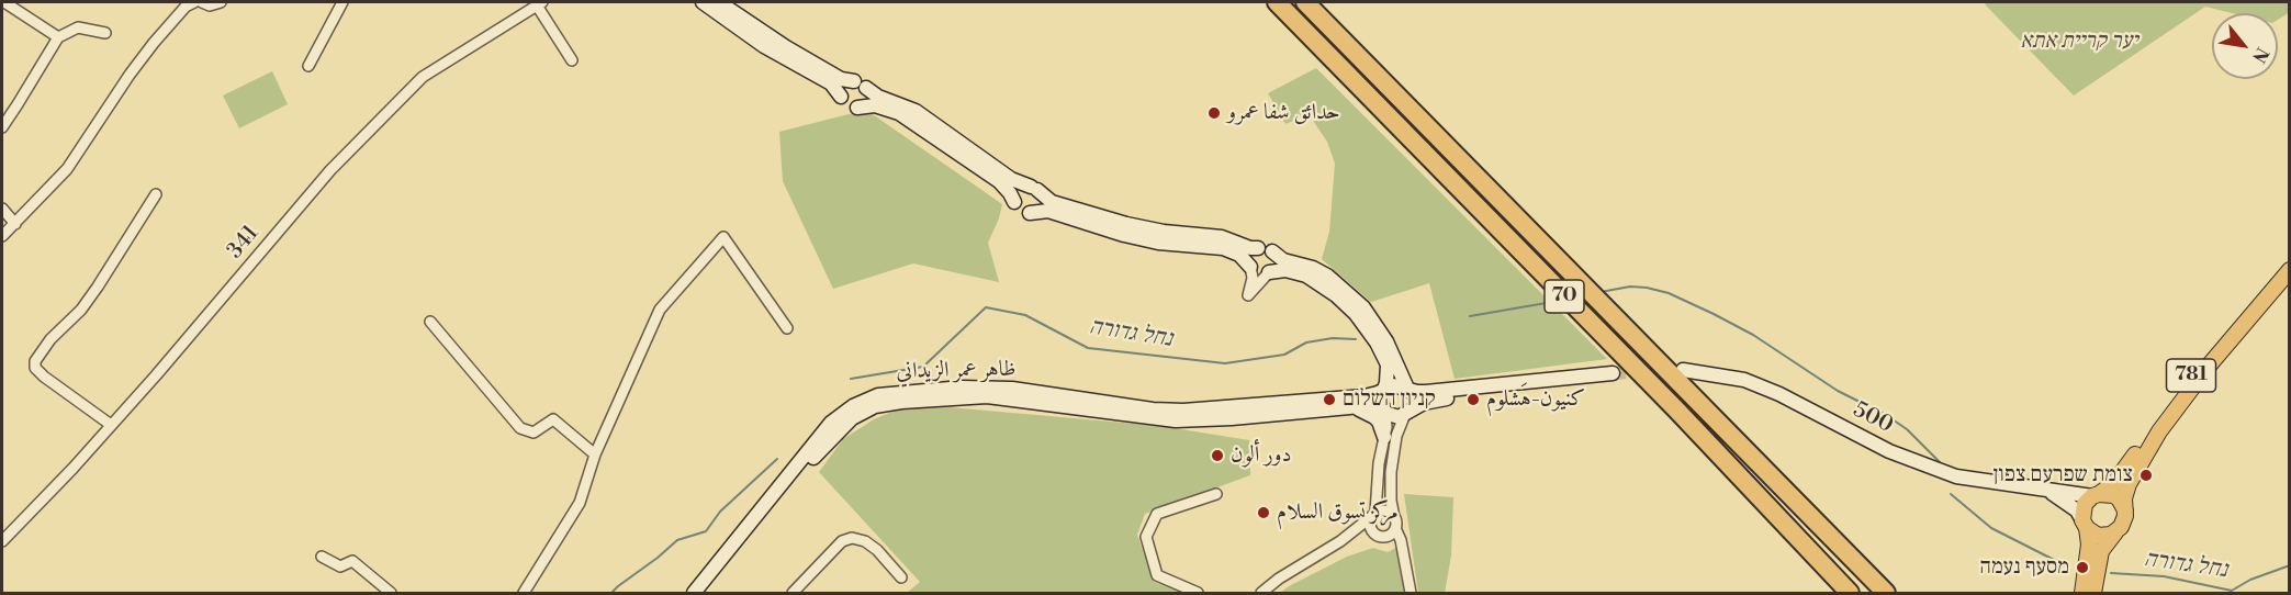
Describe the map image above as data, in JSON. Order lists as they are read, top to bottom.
{
  "streets": {
    "highway": ["70"],
    "main road": ["ظاهر عمر الزيداني", "781", "500"],
    "street": ["341"]
  },
  "crossings": [
    ["781", "500"]
  ],
  "water": ["נחל גדורה"],
  "parks": ["יער קריית אתא"],
  "places": [
    "حدائق شفا عمرو",
    "קניון השלום",
    "كنيون-هَشلوم",
    "دور ألون",
    "צומת שפרעם צפון",
    "مركز تسوق السلام",
    "מסעף נעמה"
  ],
  "north": "bottom right"
}
